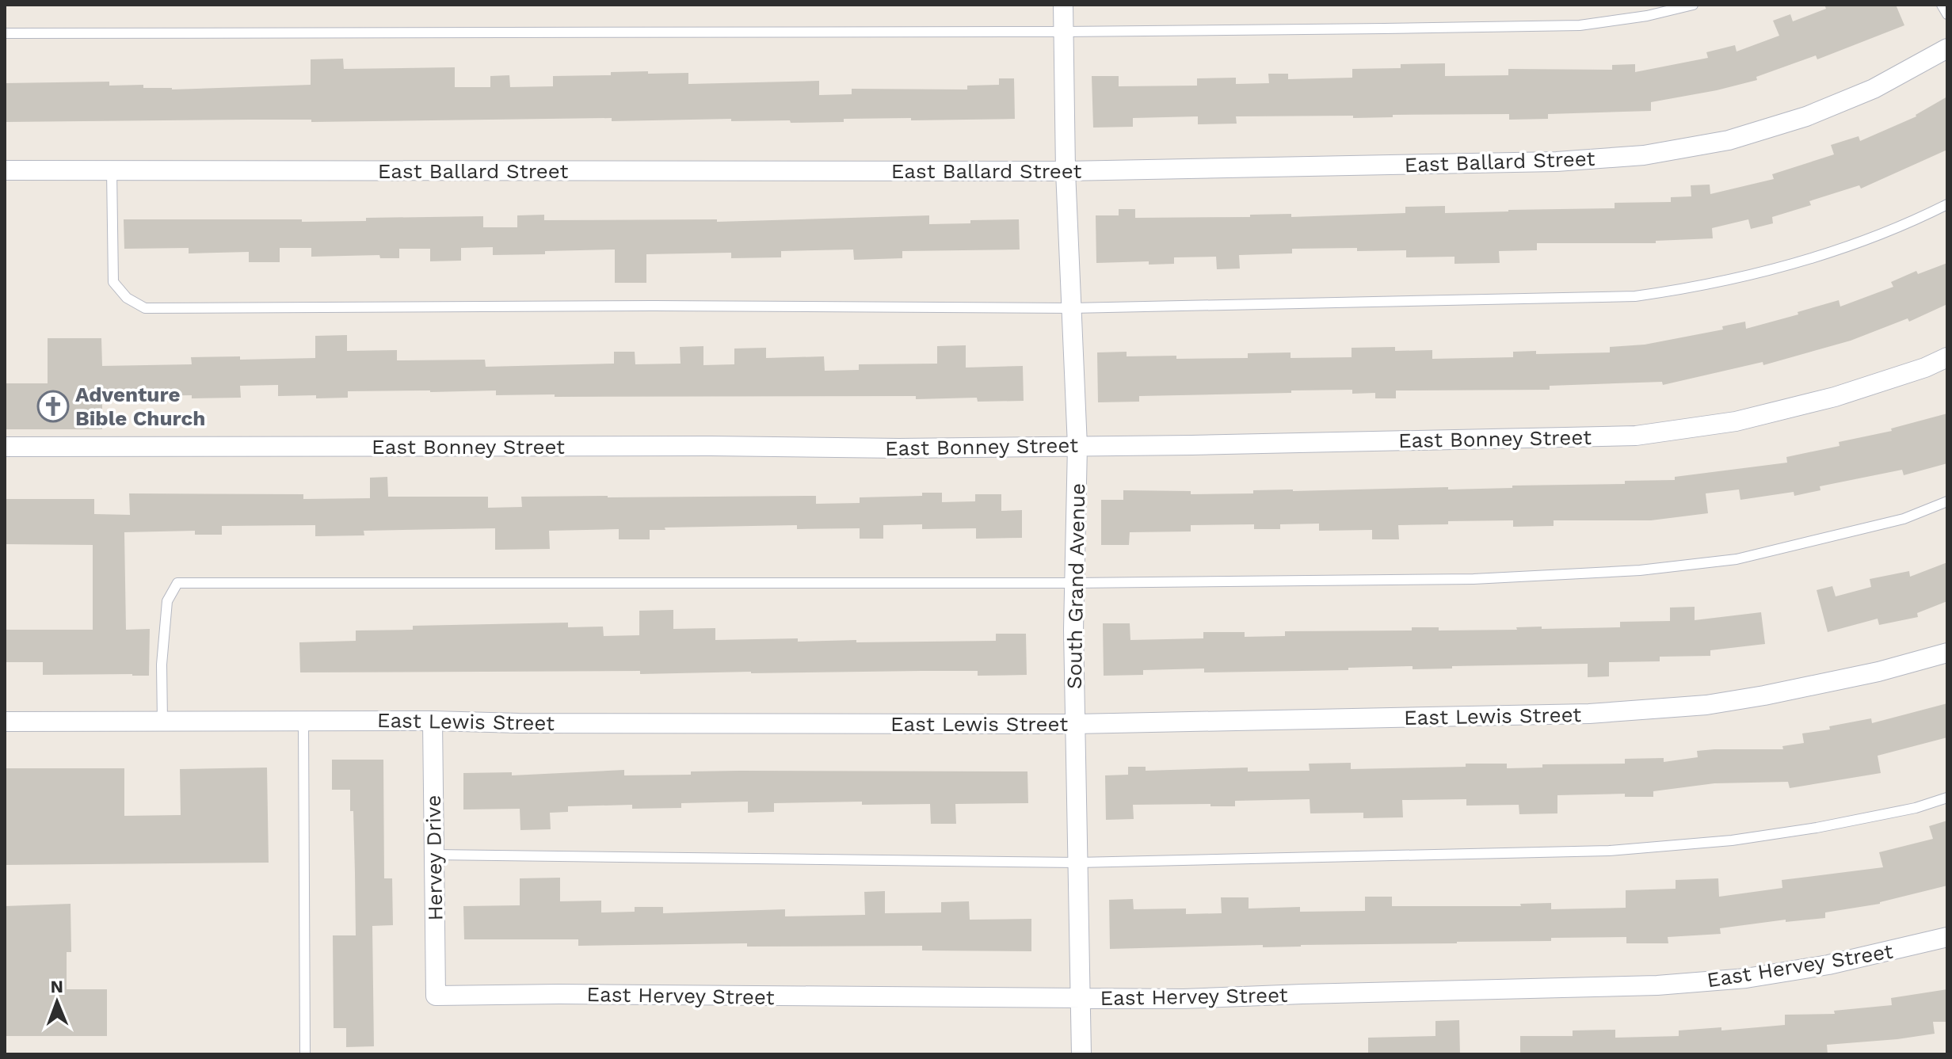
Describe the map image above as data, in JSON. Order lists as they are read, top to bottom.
{
  "streets": {
    "street": [
      "East Ballard Street",
      "East Bonney Street",
      "South Grand Avenue",
      "East Lewis Street",
      "Hervey Drive",
      "East Hervey Street"
    ]
  },
  "crossings": [
    ["East Ballard Street", "South Grand Avenue"],
    ["East Bonney Street", "South Grand Avenue"],
    ["South Grand Avenue", "East Lewis Street"],
    ["South Grand Avenue", "East Hervey Street"],
    ["East Lewis Street", "Hervey Drive"],
    ["Hervey Drive", "East Hervey Street"]
  ],
  "places": {
    "church": ["Adventure Bible Church"]
  },
  "north": "top"
}
